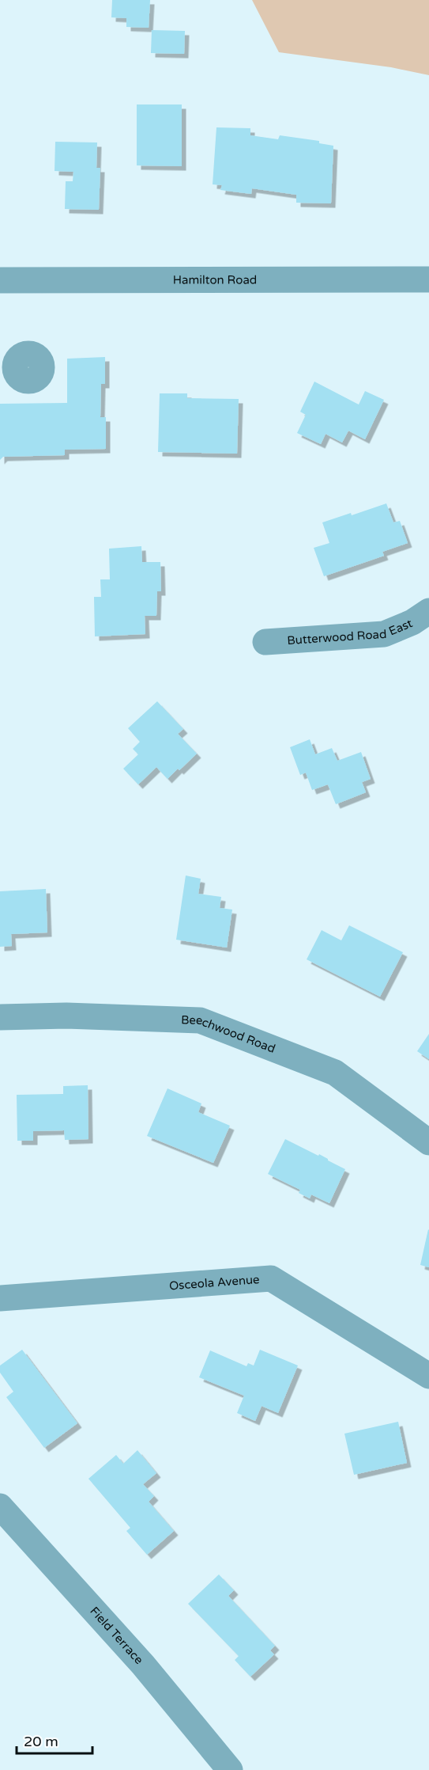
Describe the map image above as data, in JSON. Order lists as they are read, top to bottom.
{
  "streets": {
    "street": [
      "Hamilton Road",
      "Butterwood Road East",
      "Beechwood Road",
      "Osceola Avenue",
      "Field Terrace"
    ]
  },
  "scale_bar": "20 m"
}
